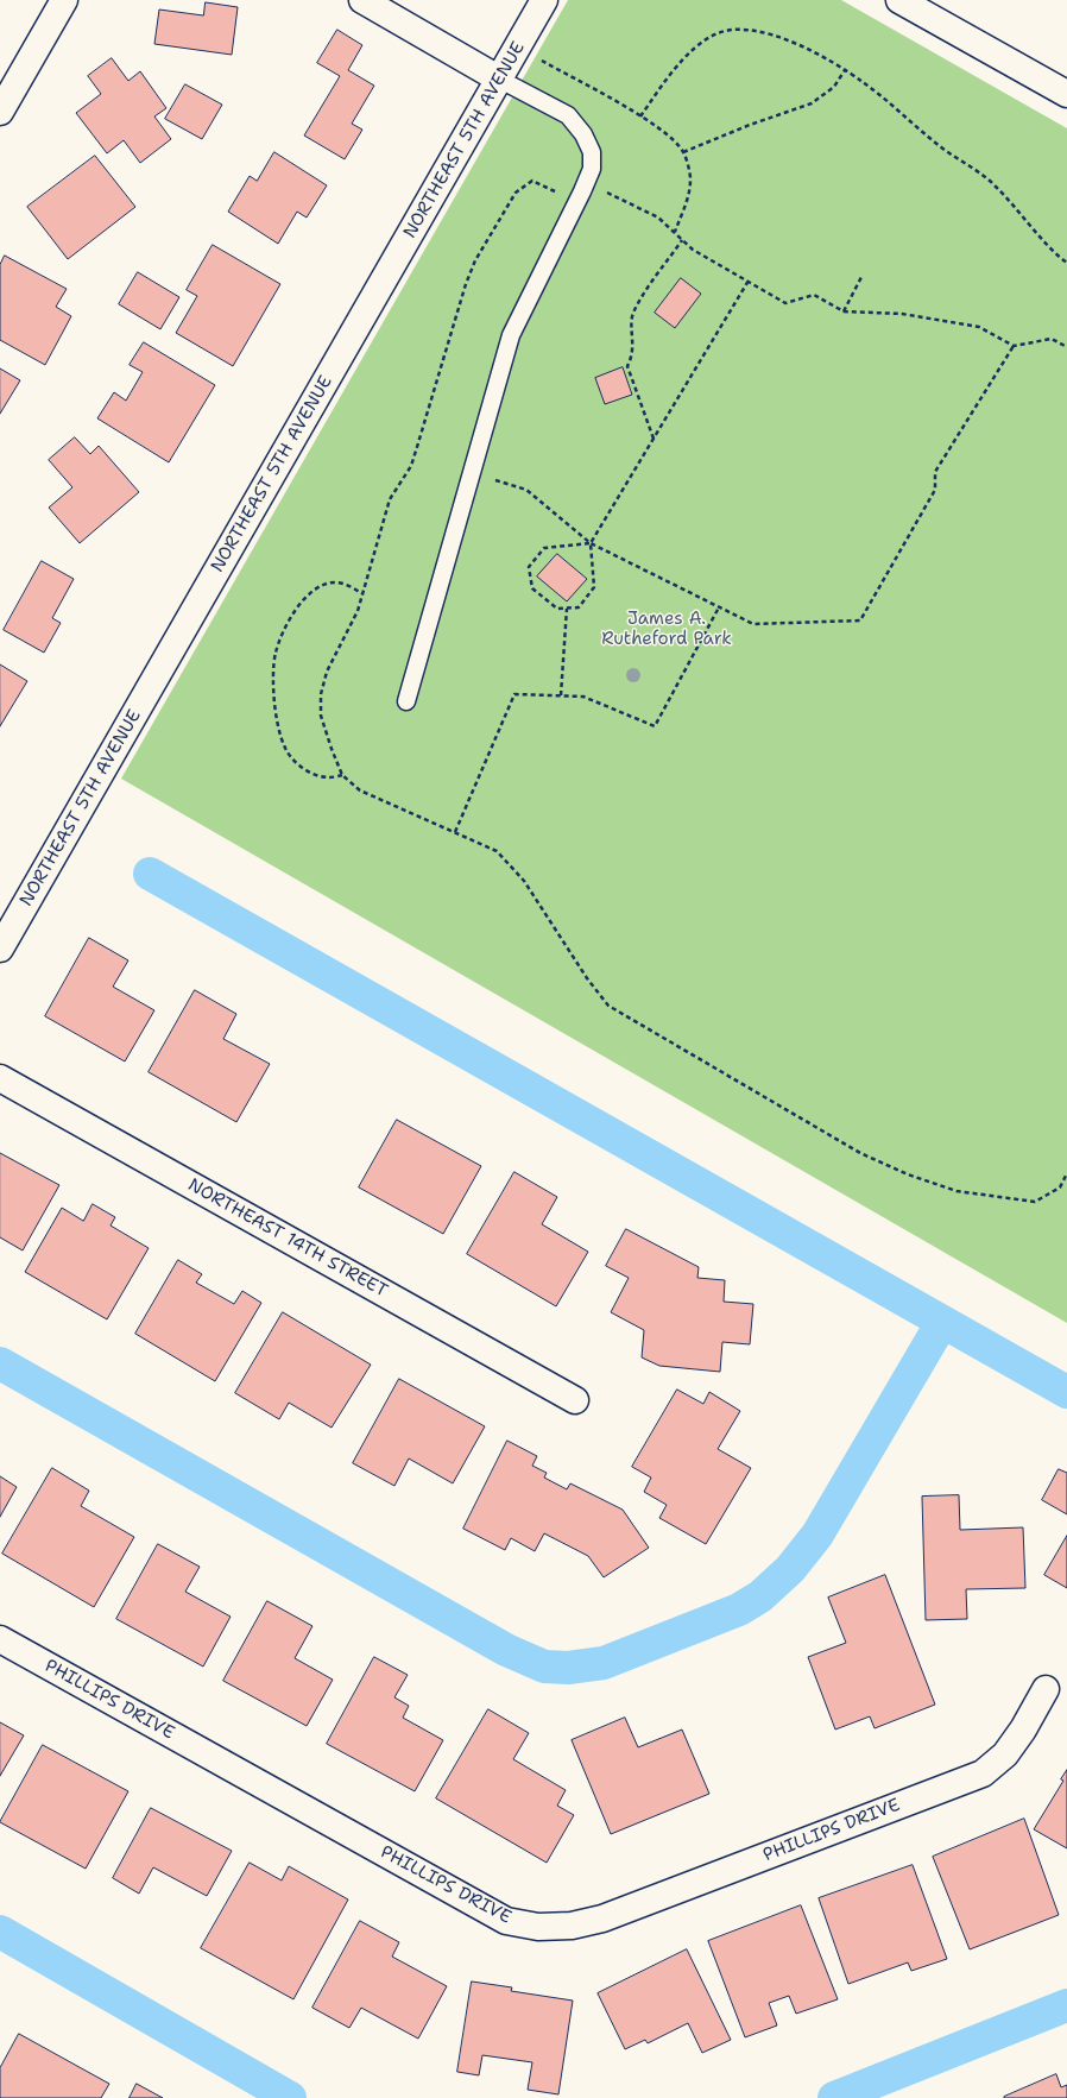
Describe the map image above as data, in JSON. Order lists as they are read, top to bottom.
{
  "streets": {
    "street": ["NORTHEAST 5TH AVENUE", "NORTHEAST 14TH STREET", "PHILLIPS DRIVE"]
  },
  "parks": ["James A. Rutheford Park"]
}
